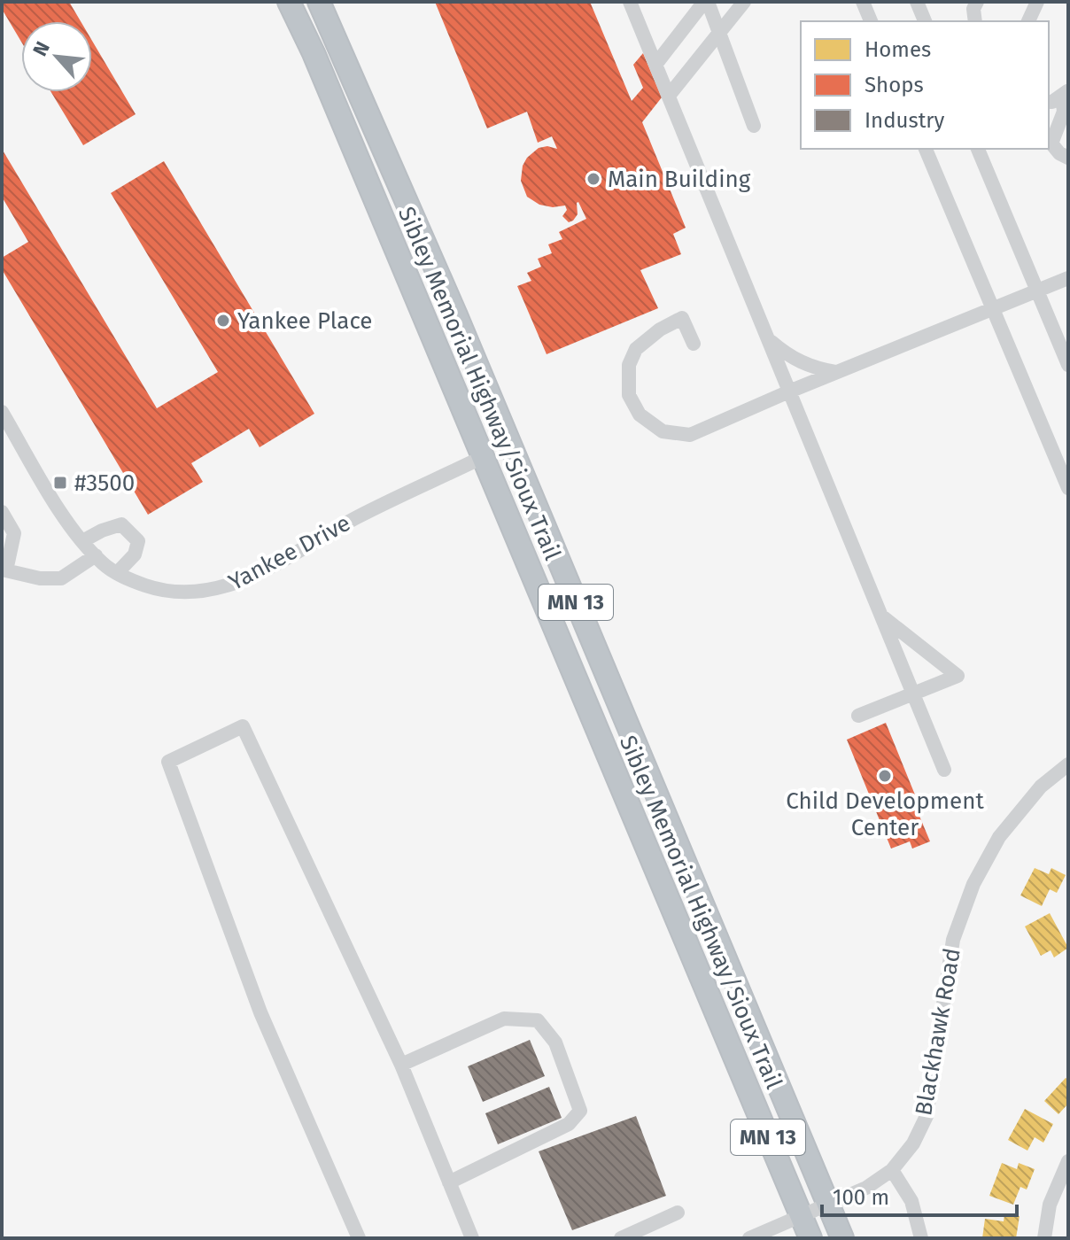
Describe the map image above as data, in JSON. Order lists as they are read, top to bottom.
{
  "streets": {
    "highway": ["Sibley Memorial Highway/Sioux Trail", "MN 13"],
    "street": ["Yankee Drive", "Blackhawk Road"]
  },
  "crossings": [
    ["Sibley Memorial Highway/Sioux Trail", "Yankee Drive"],
    ["Sibley Memorial Highway/Sioux Trail", "MN 13"],
    ["Sibley Memorial Highway/Sioux Trail", "Blackhawk Road"],
    ["MN 13", "Blackhawk Road"]
  ],
  "places": {
    "other": ["Main Building", "Yankee Place", "Child Development Center"],
    "transit": ["#3500"]
  },
  "legend": ["Homes", "Shops", "Industry"],
  "scale_bar": "100 m",
  "north": "top left"
}
